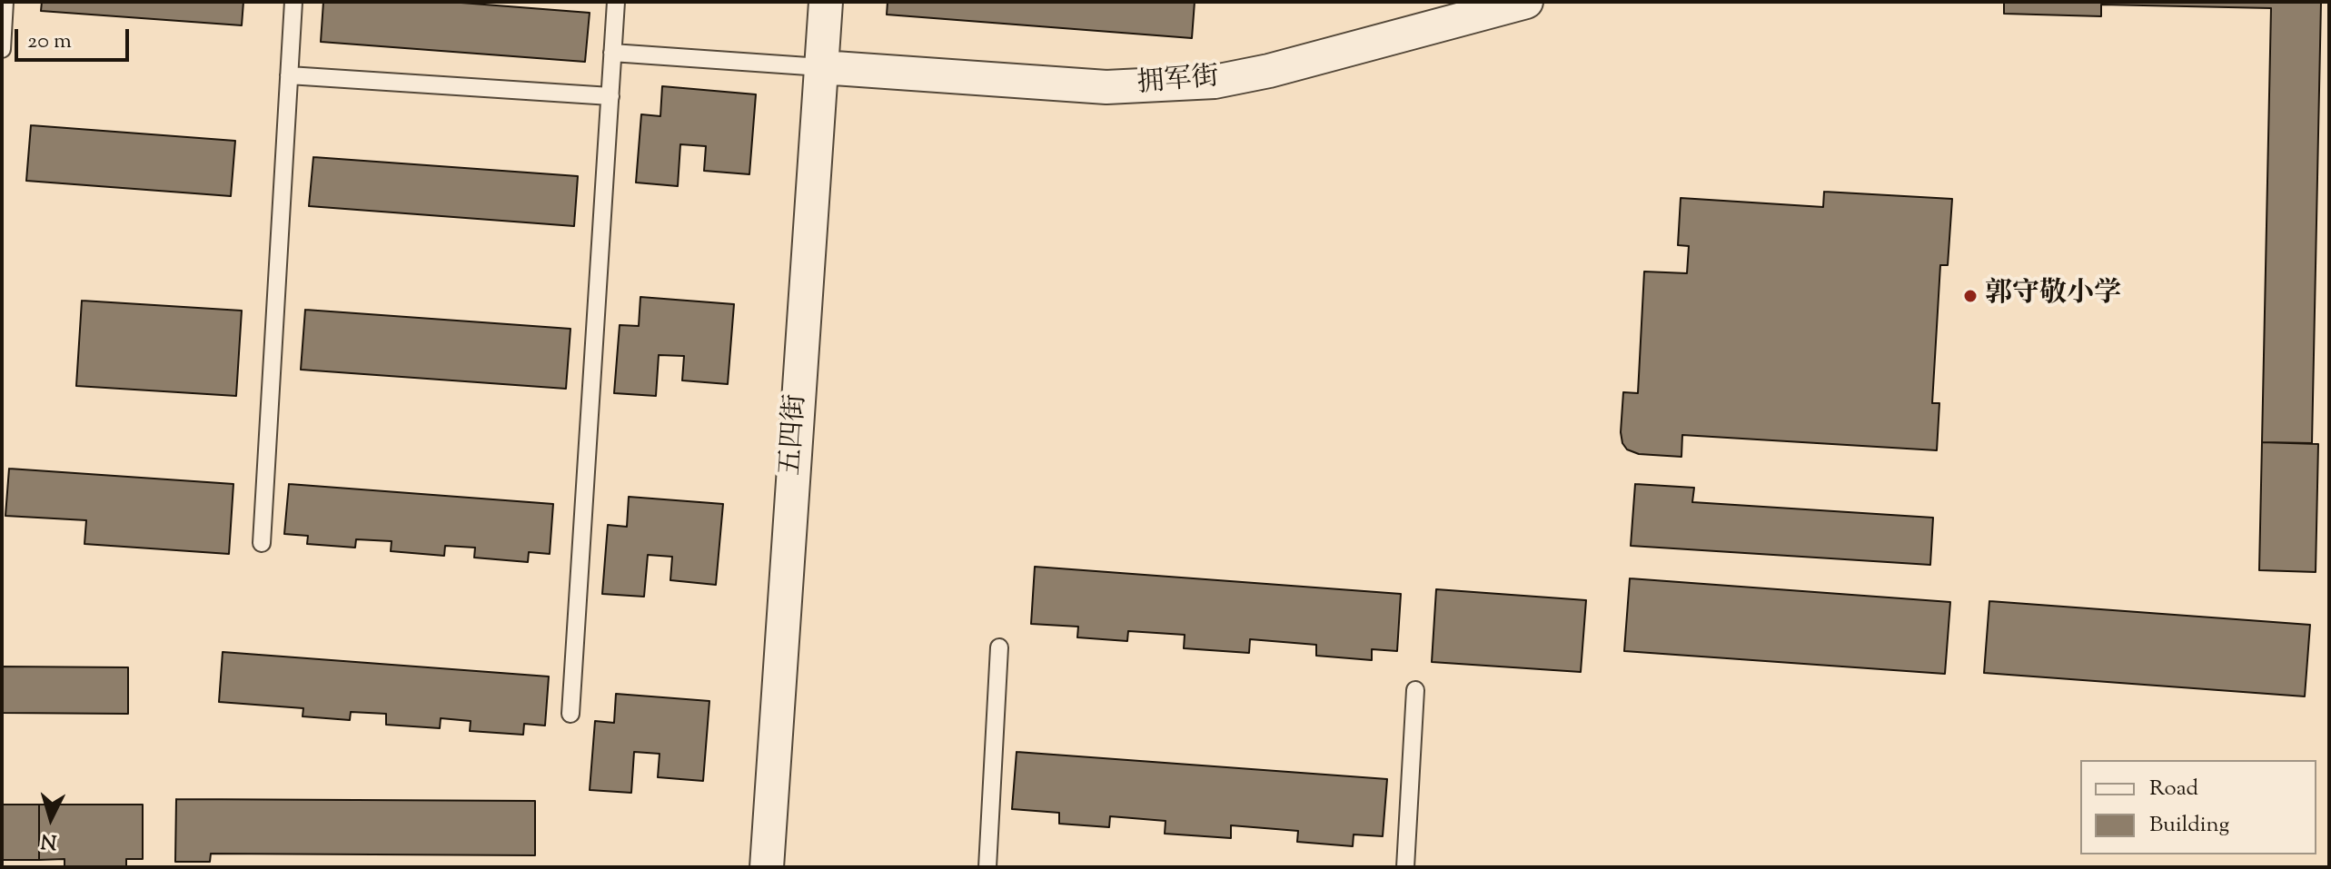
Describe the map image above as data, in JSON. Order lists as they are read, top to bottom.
{
  "streets": {
    "street": ["拥军街", "五四街"]
  },
  "crossings": [
    ["拥军街", "五四街"]
  ],
  "places": ["郭守敬小学"],
  "legend": ["Road", "Building"],
  "scale_bar": "20 m",
  "north": "bottom"
}
